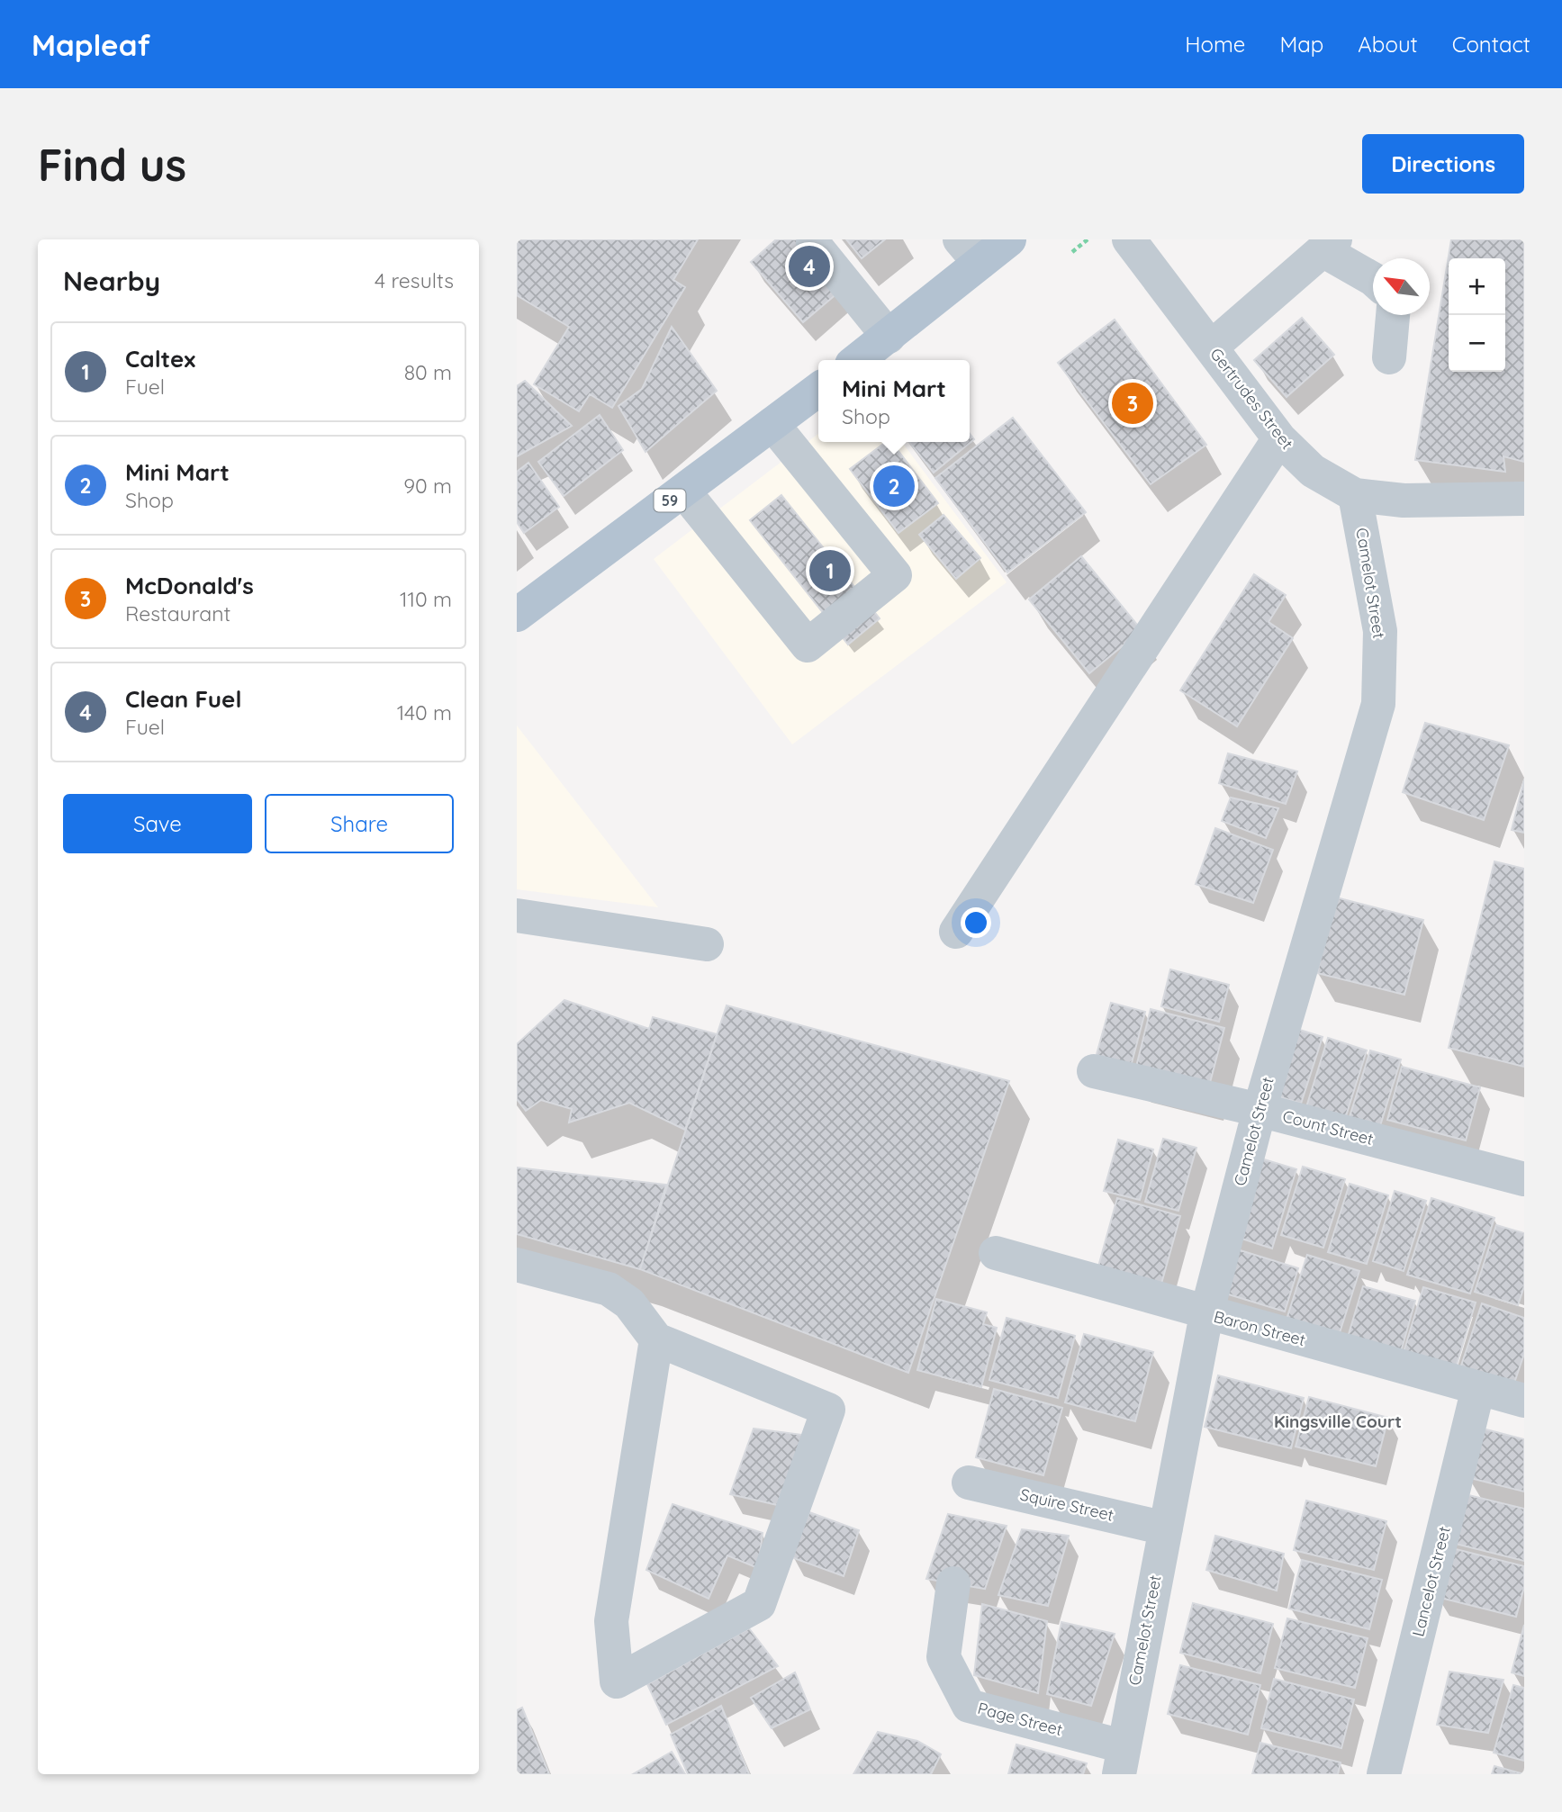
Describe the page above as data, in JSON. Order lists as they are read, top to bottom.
{
  "streets": {
    "main road": ["59"],
    "street": [
      "Gertrudes Street",
      "Camelot Street",
      "Count Street",
      "Baron Street",
      "Squire Street",
      "Lancelot Street",
      "Page Street"
    ]
  },
  "crossings": [
    ["Gertrudes Street", "Camelot Street"],
    ["Camelot Street", "Count Street"],
    ["Camelot Street", "Baron Street"],
    ["Camelot Street", "Squire Street"],
    ["Camelot Street", "Page Street"],
    ["Baron Street", "Lancelot Street"]
  ],
  "districts": ["Kingsville Court"],
  "north": "top left",
  "page": {
    "header": "Mapleaf",
    "nav": [
      "Home",
      "Map",
      "About",
      "Contact"
    ],
    "buttons": [
      "Directions",
      ["Save", "Share"]
    ],
    "title": "Find us",
    "heading": ["Nearby", "4 results"],
    "pins": [
      "4",
      "3",
      "2",
      "1"
    ],
    "map_buttons": ["+", "−"],
    "list": [
      {
        "mark": "1",
        "name": "Caltex",
        "note": "Fuel",
        "value": "80 m"
      },
      {
        "mark": "2",
        "name": "Mini Mart",
        "note": "Shop",
        "value": "90 m"
      },
      {
        "mark": "3",
        "name": "McDonald's",
        "note": "Restaurant",
        "value": "110 m"
      },
      {
        "mark": "4",
        "name": "Clean Fuel",
        "note": "Fuel",
        "value": "140 m"
      }
    ],
    "popup": ["Mini Mart", "Shop"]
  }
}
